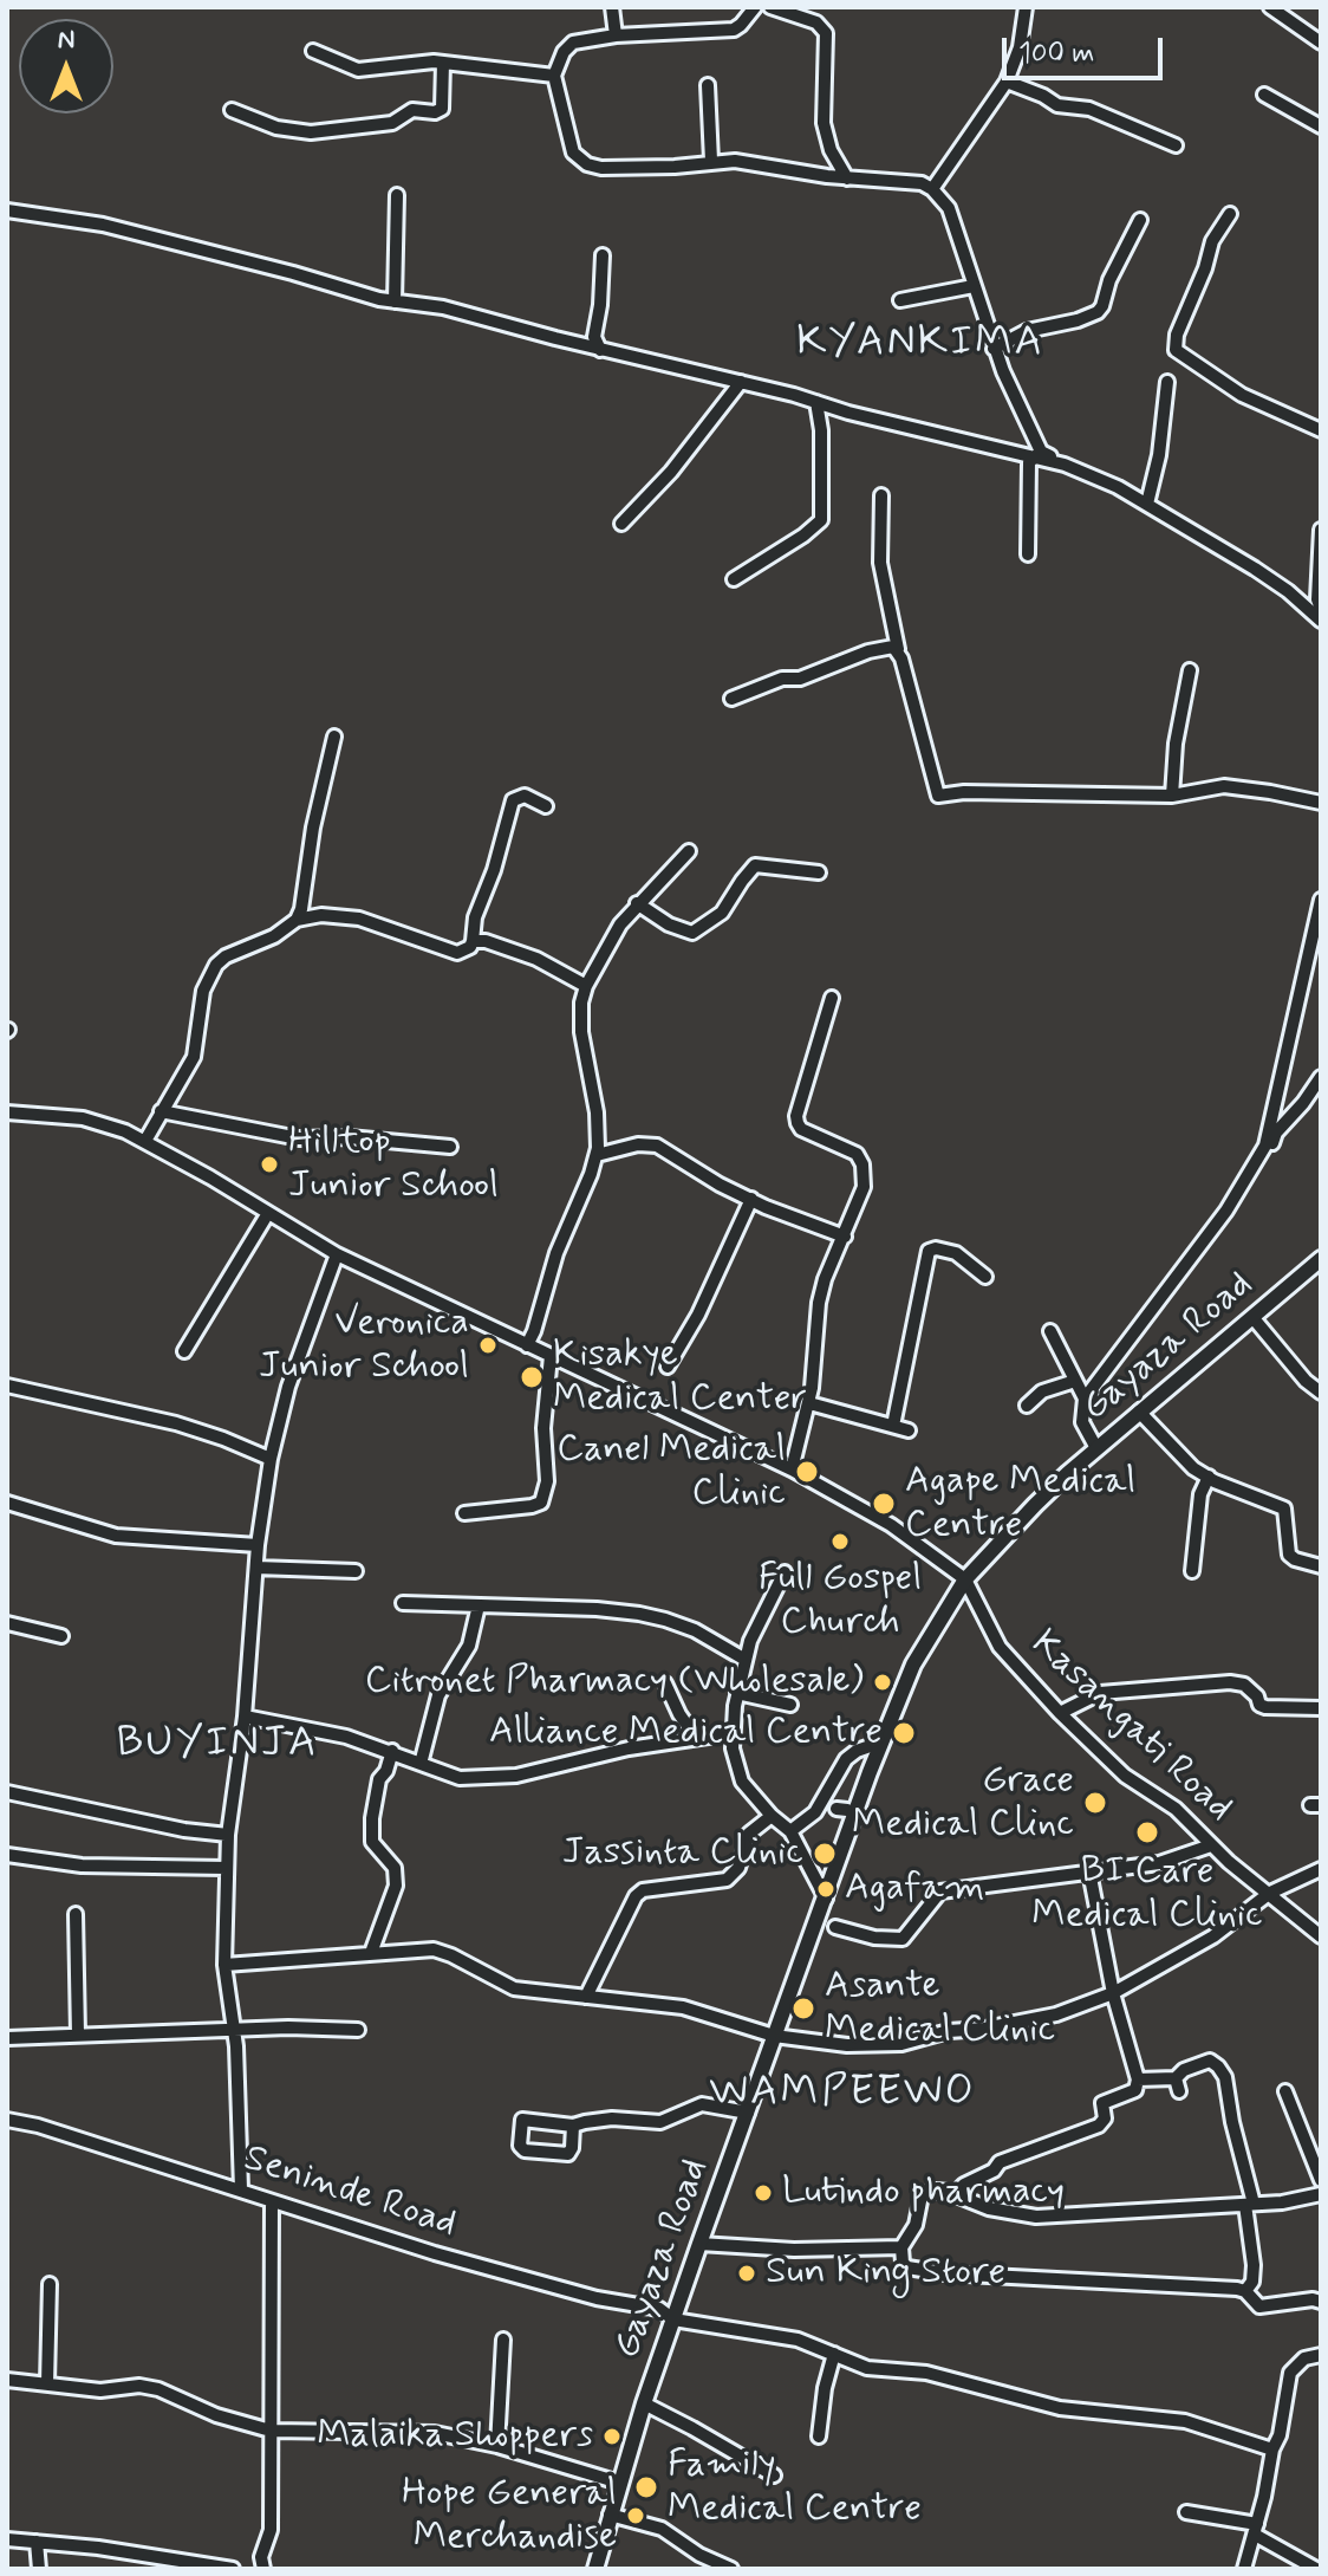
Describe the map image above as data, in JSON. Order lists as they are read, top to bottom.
{
  "streets": {
    "main road": ["Gayaza Road"],
    "street": ["Kasangati Road", "Seninde Road"]
  },
  "crossings": [
    ["Gayaza Road", "Kasangati Road"],
    ["Gayaza Road", "Seninde Road"]
  ],
  "districts": ["KYANKIMA", "BUYINJA", "WAMPEEWO"],
  "places": [
    "Hilltop Junior School",
    "Veronica Junior School",
    "Kisakye Medical Center",
    "Canel Medical Clinic",
    "Agape Medical Centre",
    "Full Gospel Church",
    "Citronet Pharmacy (Wholesale)",
    "Alliance Medical Centre",
    "Grace Medical Clinc",
    "BI Care Medical Clinic",
    "Jassinta Clinic",
    "Agafam",
    "Asante Medical Clinic",
    "Lutindo pharmacy",
    "Sun King Store",
    "Malaika Shoppers",
    "Family Medical Centre",
    "Hope General Merchandise"
  ],
  "scale_bar": "100 m",
  "north": "top"
}
